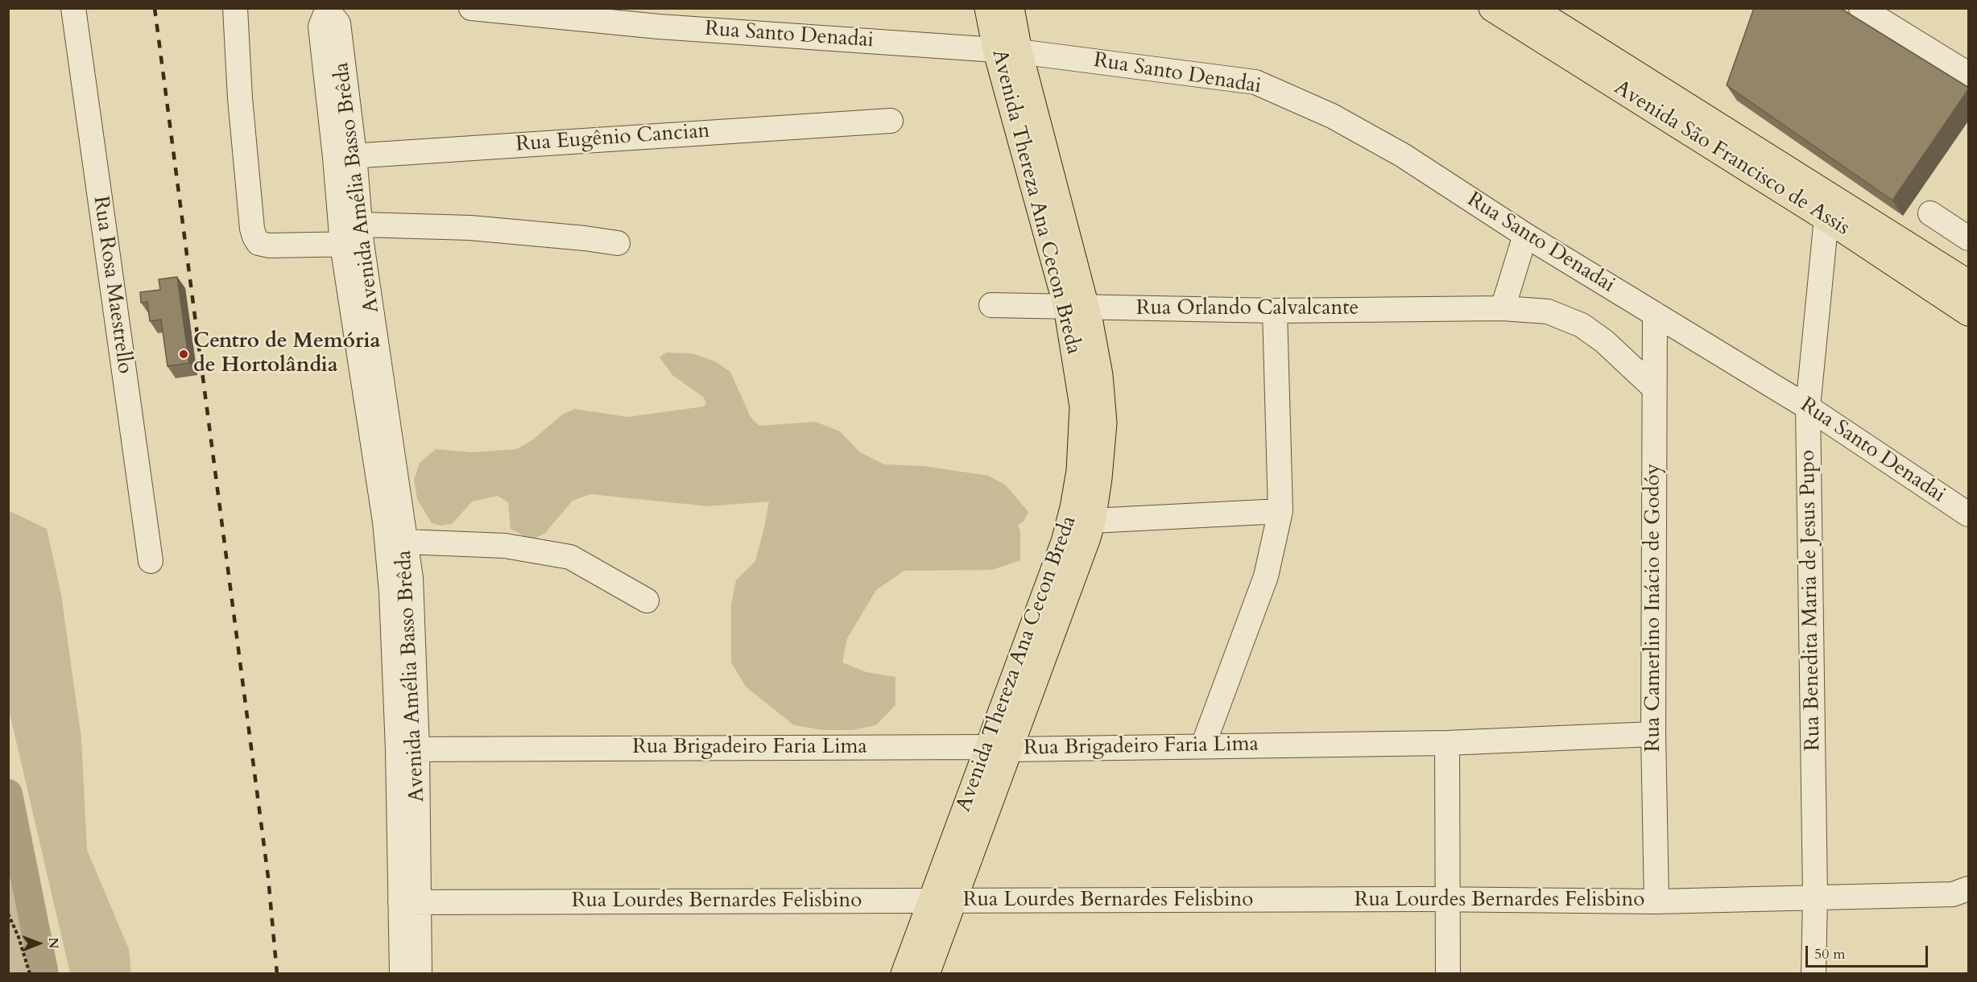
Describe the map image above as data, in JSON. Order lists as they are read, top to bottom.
{
  "streets": {
    "main road": ["Avenida São Francisco de Assis", "Avenida Thereza Ana Cecon Breda"],
    "street": [
      "Rua Santo Denadai",
      "Rua Eugênio Cancian",
      "Avenida Amélia Basso Brêda",
      "Rua Rosa Maestrello",
      "Rua Orlando Calvalcante",
      "Rua Benedita Maria de Jesus Pupo",
      "Rua Camerlino Inácio de Godóy",
      "Rua Brigadeiro Faria Lima",
      "Rua Lourdes Bernardes Felisbino"
    ]
  },
  "crossings": [
    ["Rua Santo Denadai", "Avenida Thereza Ana Cecon Breda"],
    ["Rua Santo Denadai", "Rua Benedita Maria de Jesus Pupo"],
    ["Rua Santo Denadai", "Rua Camerlino Inácio de Godóy"],
    ["Rua Eugênio Cancian", "Avenida Amélia Basso Brêda"],
    ["Avenida São Francisco de Assis", "Rua Benedita Maria de Jesus Pupo"],
    ["Avenida Amélia Basso Brêda", "Rua Brigadeiro Faria Lima"],
    ["Avenida Amélia Basso Brêda", "Rua Lourdes Bernardes Felisbino"],
    ["Avenida Thereza Ana Cecon Breda", "Rua Orlando Calvalcante"],
    ["Avenida Thereza Ana Cecon Breda", "Rua Brigadeiro Faria Lima"],
    ["Avenida Thereza Ana Cecon Breda", "Rua Lourdes Bernardes Felisbino"],
    ["Rua Orlando Calvalcante", "Rua Camerlino Inácio de Godóy"],
    ["Rua Benedita Maria de Jesus Pupo", "Rua Lourdes Bernardes Felisbino"],
    ["Rua Camerlino Inácio de Godóy", "Rua Brigadeiro Faria Lima"],
    ["Rua Camerlino Inácio de Godóy", "Rua Lourdes Bernardes Felisbino"]
  ],
  "places": ["Centro de Memória de Hortolândia"],
  "scale_bar": "50 m",
  "north": "right"
}
